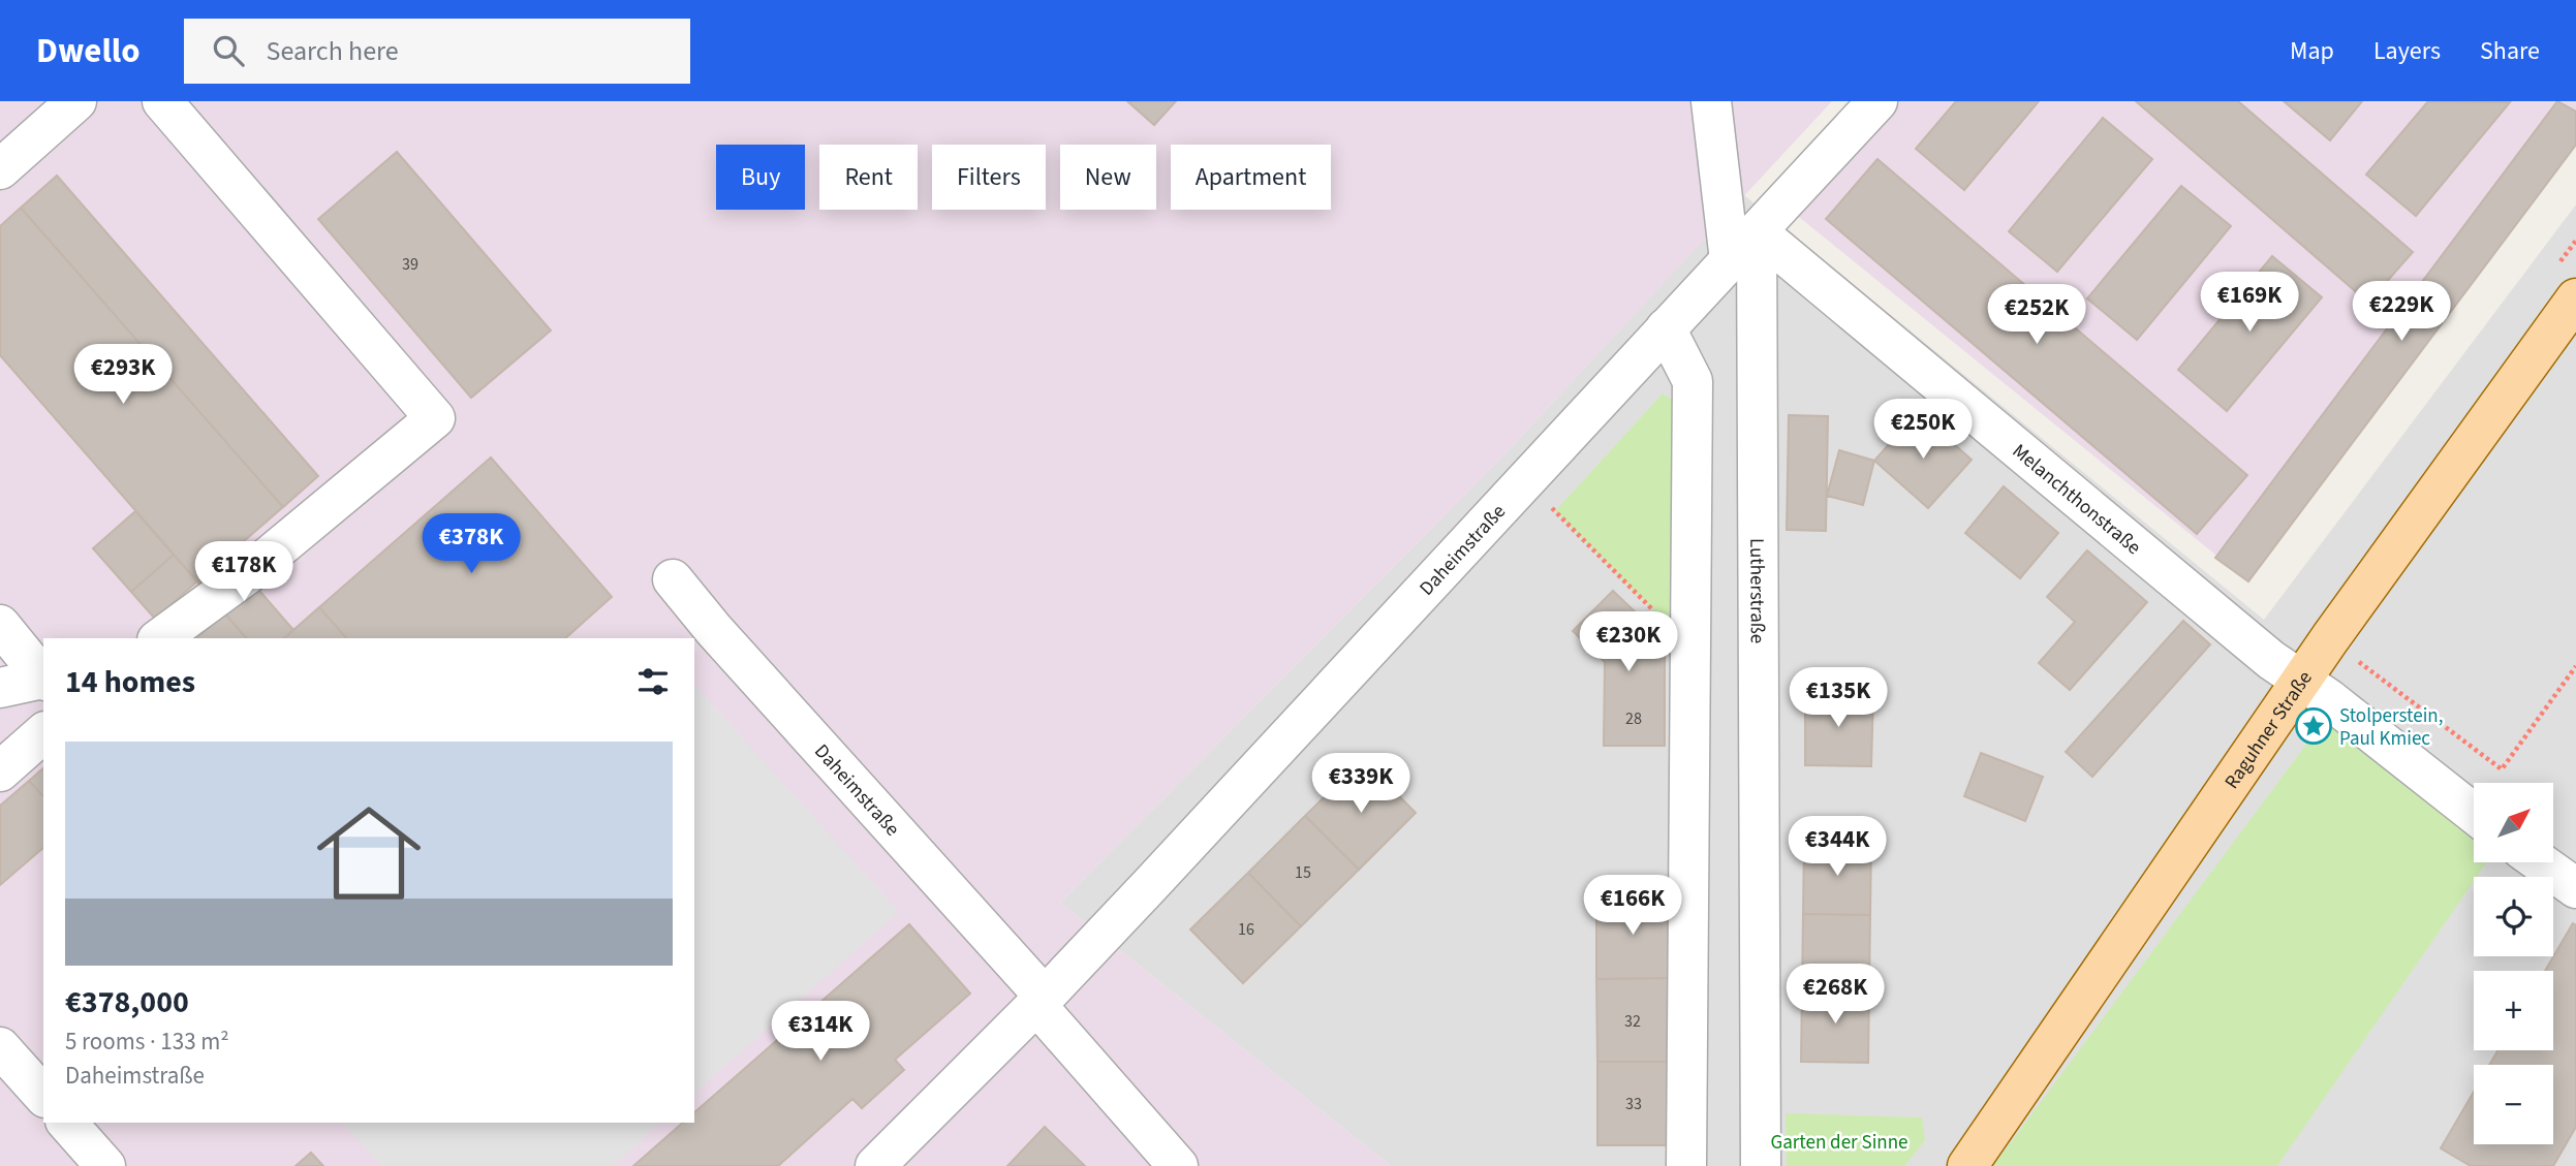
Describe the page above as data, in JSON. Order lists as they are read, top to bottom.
{
  "streets": {
    "main road": ["Raguhner Straße"],
    "street": ["Melanchthonstraße", "Daheimstraße", "Lutherstraße"]
  },
  "crossings": [
    ["Melanchthonstraße", "Daheimstraße"],
    ["Melanchthonstraße", "Lutherstraße"],
    ["Melanchthonstraße", "Raguhner Straße"],
    ["Daheimstraße", "Lutherstraße"]
  ],
  "parks": ["Garten der Sinne"],
  "places": {
    "place": ["Stolperstein, Paul Kmiec"]
  },
  "house_numbers": [
    "39",
    "28",
    "15",
    "16",
    "32",
    "33"
  ],
  "north": "top right",
  "page": {
    "header": "Dwello",
    "search": "Search here",
    "nav": ["Map", "Layers", "Share"],
    "chip": [
      "Buy",
      "Rent",
      "Filters",
      "New",
      "Apartment"
    ],
    "price": [
      "€169K",
      "€229K",
      "€252K",
      "€293K",
      "€250K",
      "€378K",
      "€178K",
      "€230K",
      "€135K",
      "€339K",
      "€344K",
      "€166K",
      "€268K",
      "€314K"
    ],
    "heading": "14 homes",
    "list": [
      {
        "name": "€378,000",
        "note": "5 rooms · 133 m² · Daheimstraße"
      }
    ],
    "map_buttons": ["+", "−"]
  }
}
